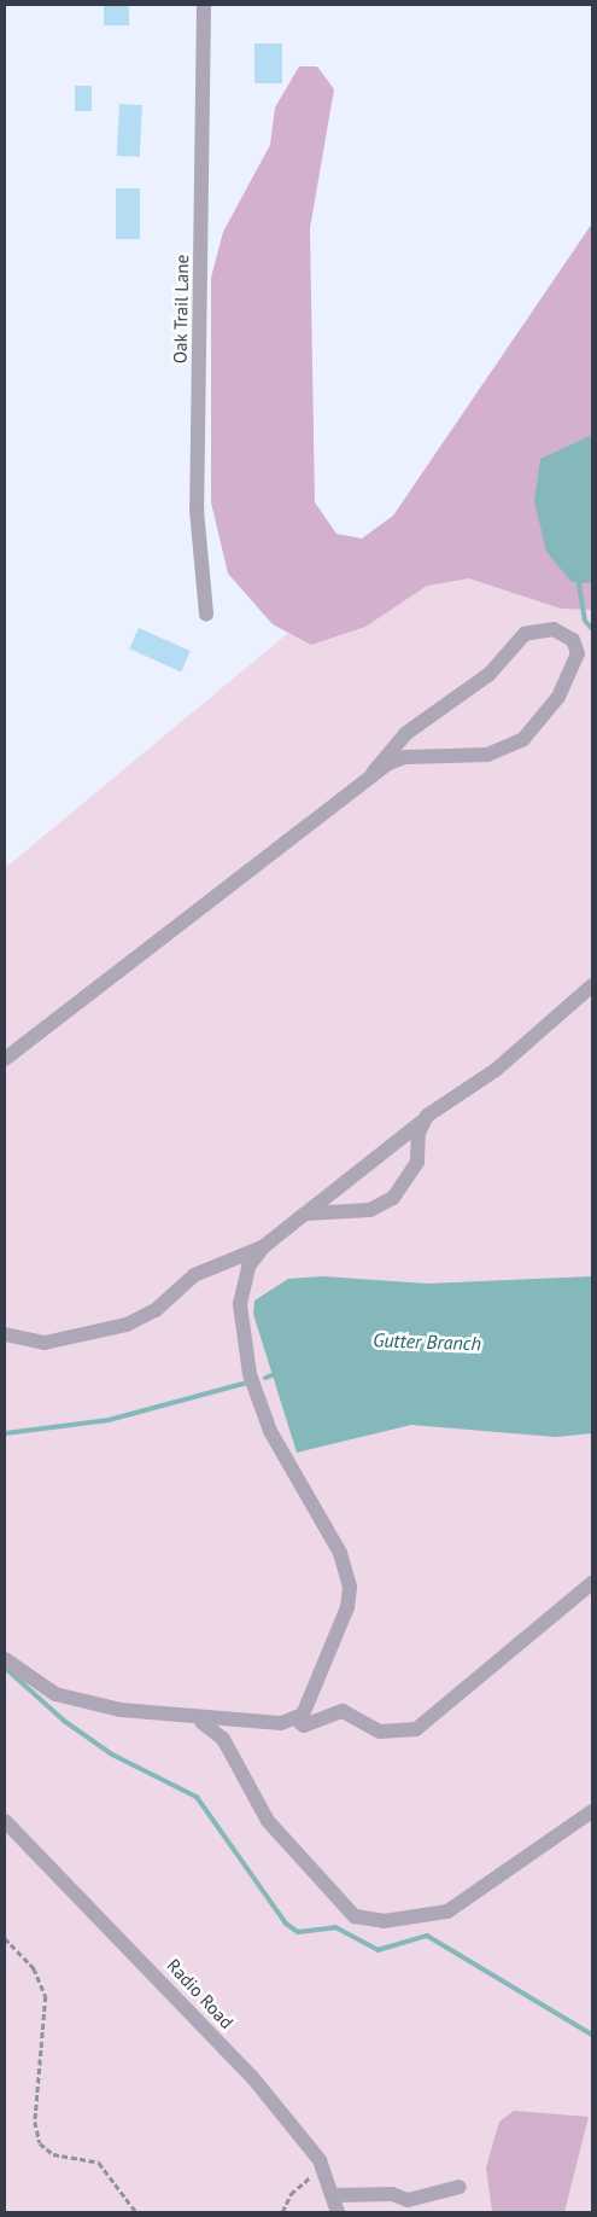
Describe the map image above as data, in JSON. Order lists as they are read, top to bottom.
{
  "streets": {
    "street": ["Oak Trail Lane", "Radio Road"]
  },
  "water": ["Gutter Branch"]
}
